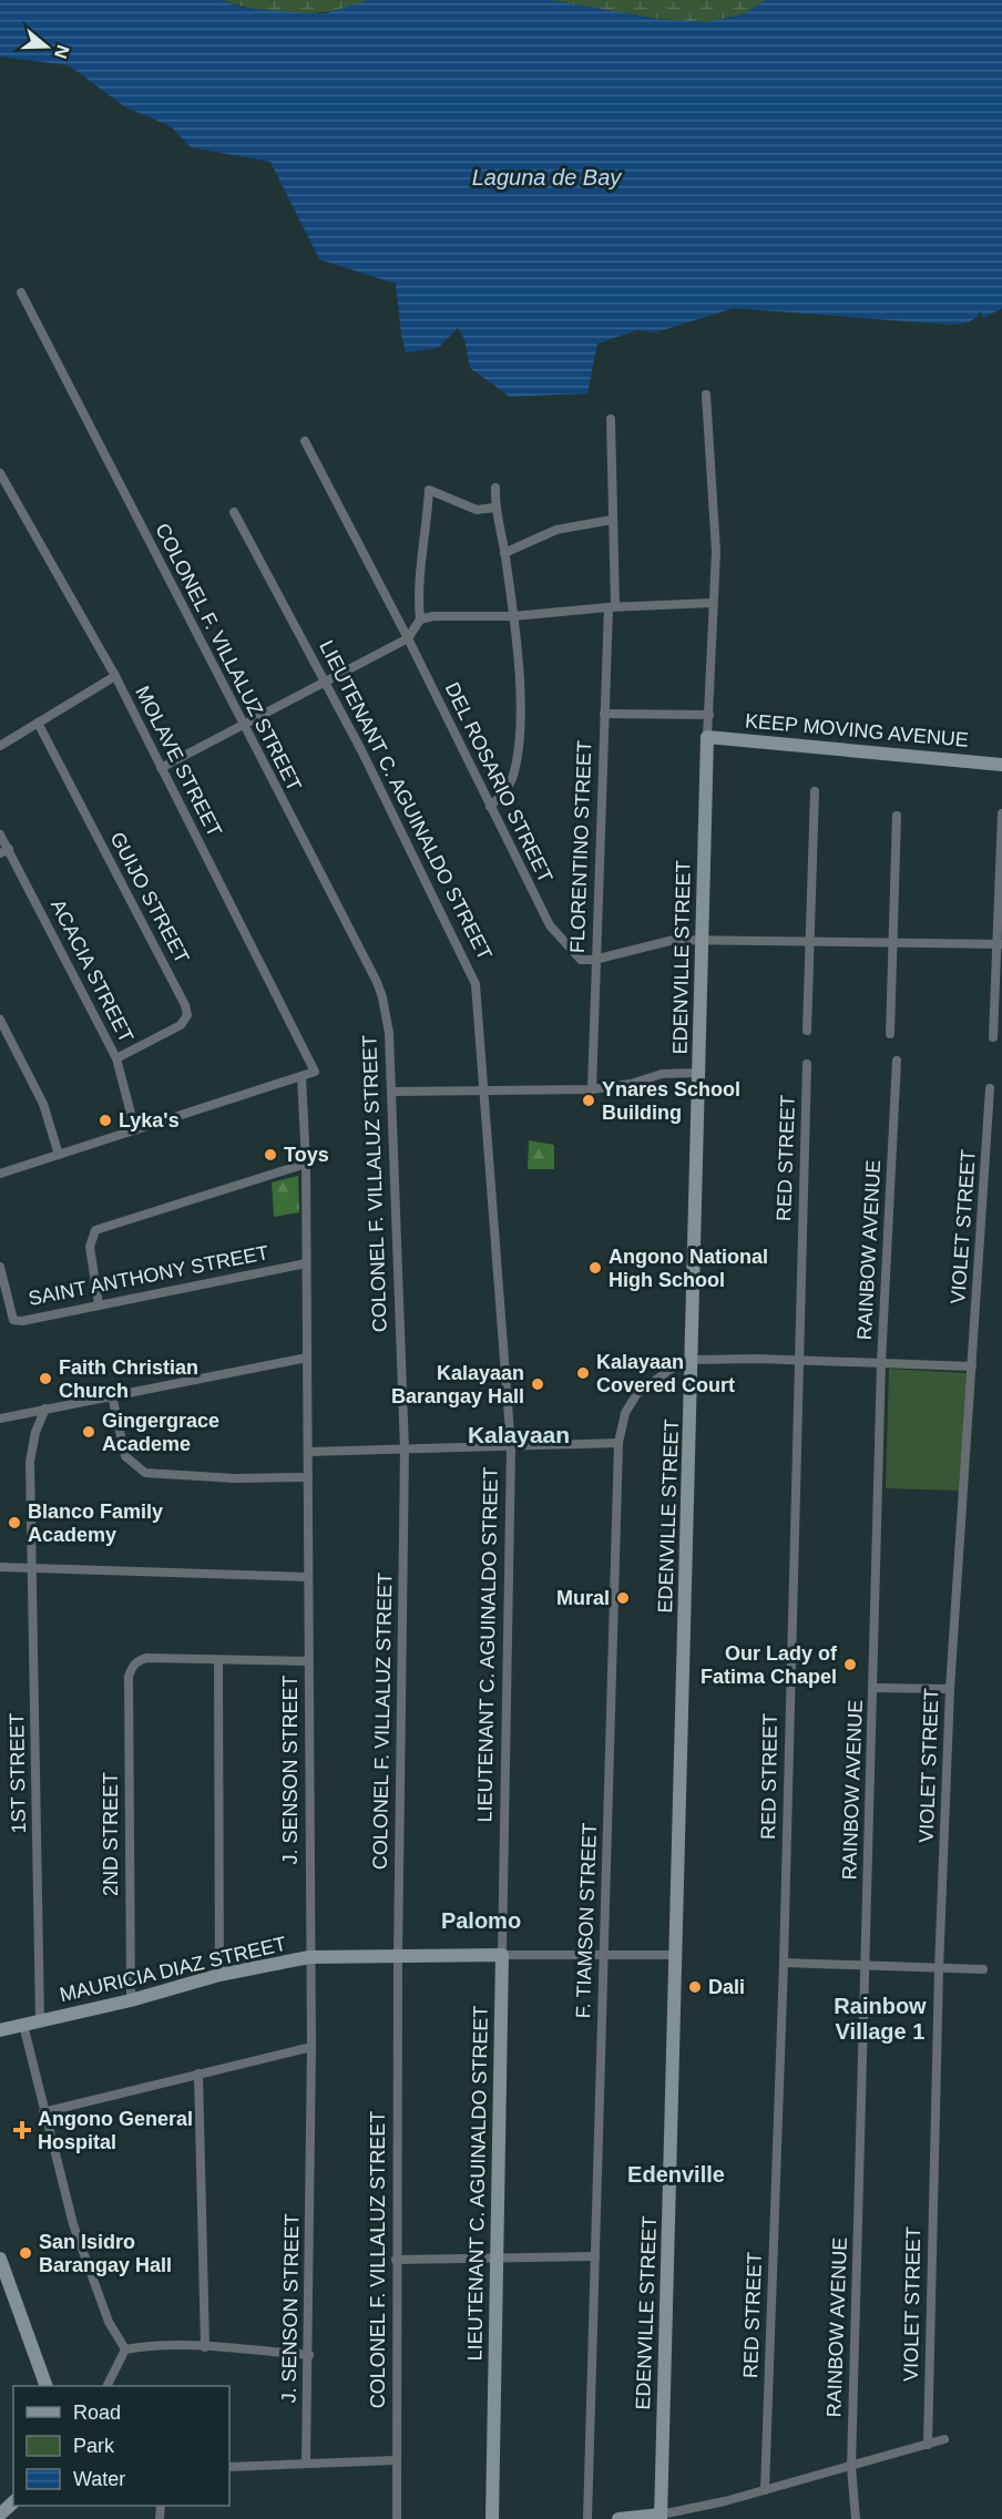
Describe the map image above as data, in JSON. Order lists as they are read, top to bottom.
{
  "streets": {
    "street": [
      "COLONEL F. VILLALUZ STREET",
      "KEEP MOVING AVENUE",
      "MOLAVE STREET",
      "DEL ROSARIO STREET",
      "LIEUTENANT C. AGUINALDO STREET",
      "FLORENTINO STREET",
      "GUIJO STREET",
      "EDENVILLE STREET",
      "ACACIA STREET",
      "RED STREET",
      "VIOLET STREET",
      "RAINBOW AVENUE",
      "SAINT ANTHONY STREET",
      "J. SENSON STREET",
      "1ST STREET",
      "2ND STREET",
      "F. TIAMSON STREET",
      "MAURICIA DIAZ STREET"
    ]
  },
  "crossings": [
    ["COLONEL F. VILLALUZ STREET", "MAURICIA DIAZ STREET"],
    ["KEEP MOVING AVENUE", "EDENVILLE STREET"],
    ["MOLAVE STREET", "J. SENSON STREET"],
    ["DEL ROSARIO STREET", "FLORENTINO STREET"],
    ["LIEUTENANT C. AGUINALDO STREET", "MAURICIA DIAZ STREET"],
    ["GUIJO STREET", "ACACIA STREET"],
    ["EDENVILLE STREET", "F. TIAMSON STREET"],
    ["EDENVILLE STREET", "MAURICIA DIAZ STREET"],
    ["SAINT ANTHONY STREET", "J. SENSON STREET"],
    ["J. SENSON STREET", "MAURICIA DIAZ STREET"],
    ["1ST STREET", "MAURICIA DIAZ STREET"],
    ["2ND STREET", "MAURICIA DIAZ STREET"],
    ["F. TIAMSON STREET", "MAURICIA DIAZ STREET"]
  ],
  "districts": [
    "Kalayaan",
    "Palomo",
    "Rainbow Village 1",
    "Edenville"
  ],
  "water": ["Laguna de Bay"],
  "places": {
    "other": [
      "Ynares School Building",
      "Lyka's",
      "Toys",
      "Angono National High School",
      "Kalayaan Covered Court",
      "Faith Christian Church",
      "Kalayaan Barangay Hall",
      "Gingergrace Academe",
      "Blanco Family Academy",
      "Mural",
      "Our Lady of Fatima Chapel",
      "Dali",
      "San Isidro Barangay Hall"
    ],
    "health": ["Angono General Hospital"]
  },
  "legend": ["Road", "Park", "Water"],
  "north": "right"
}
